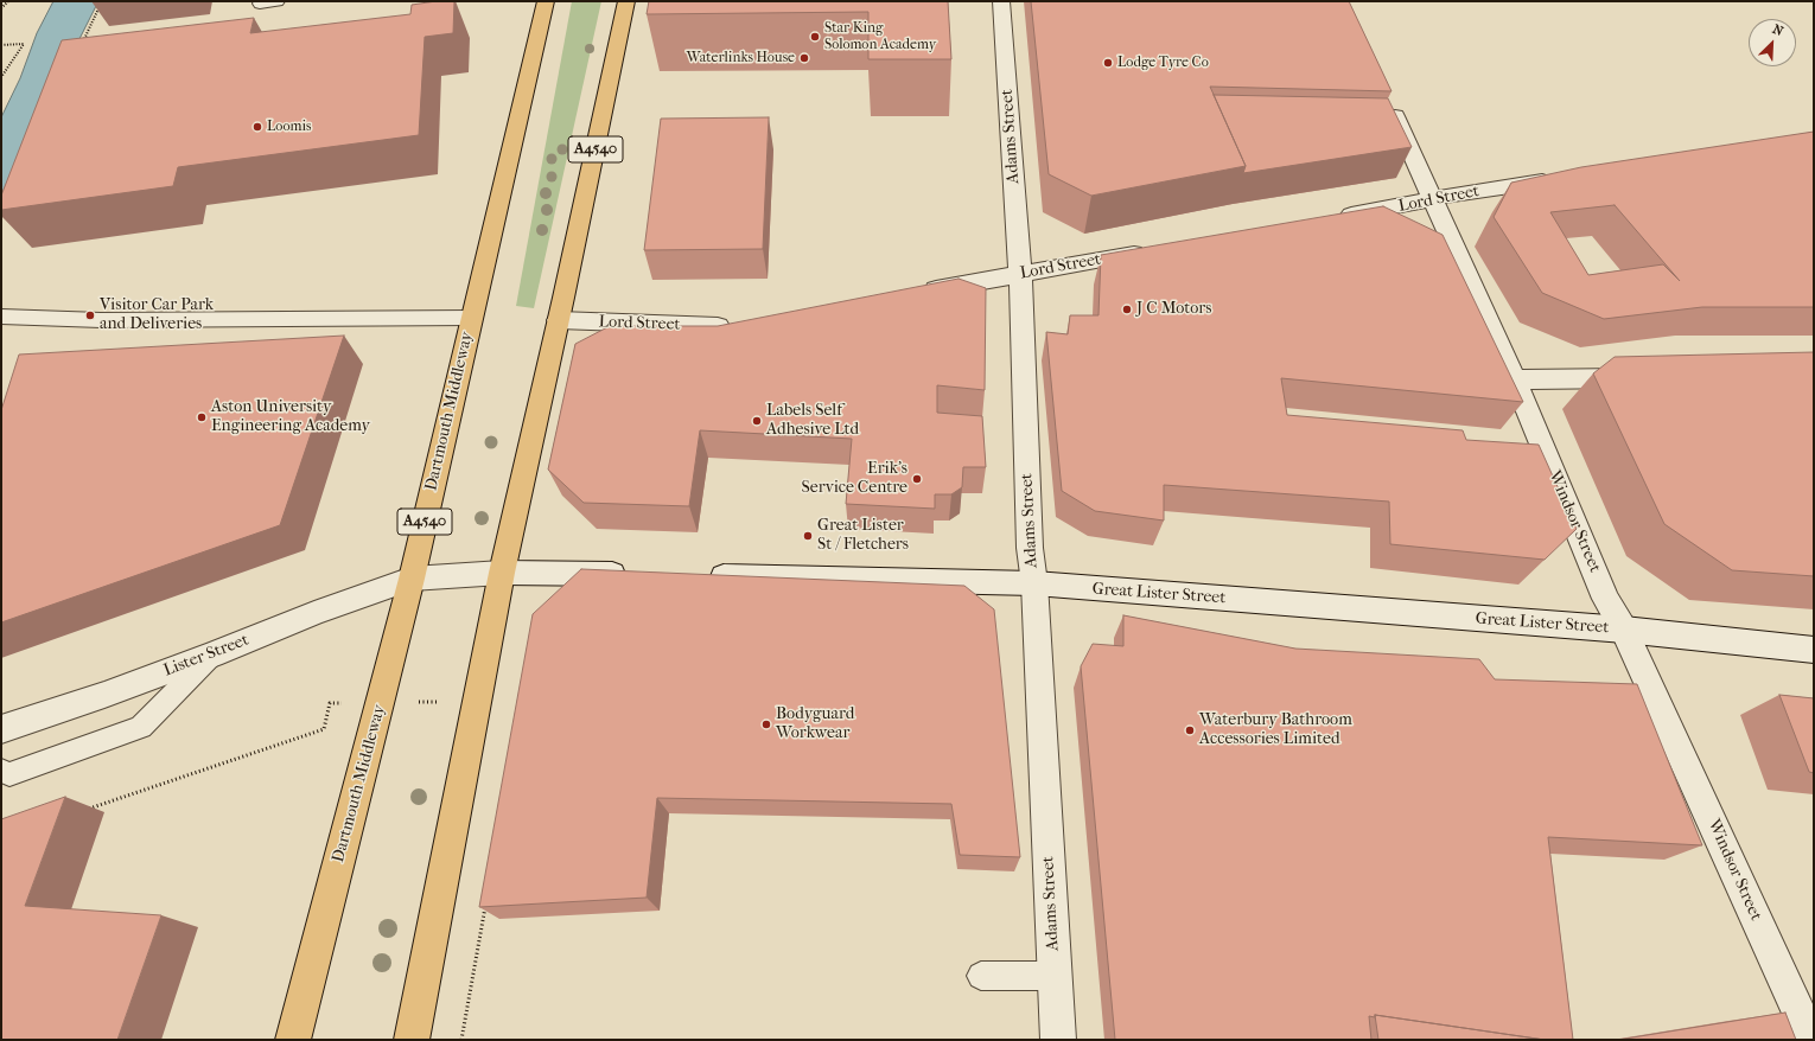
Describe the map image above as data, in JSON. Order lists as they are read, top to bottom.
{
  "streets": {
    "highway": ["A4540", "Dartmouth Middleway"],
    "street": [
      "Adams Street",
      "Lord Street",
      "Windsor Street",
      "Great Lister Street",
      "Lister Street"
    ]
  },
  "crossings": [
    ["Adams Street", "Lord Street"],
    ["Adams Street", "Great Lister Street"],
    ["A4540", "Lord Street"],
    ["A4540", "Lister Street"],
    ["Lord Street", "Windsor Street"],
    ["Dartmouth Middleway", "Lister Street"],
    ["Windsor Street", "Great Lister Street"]
  ],
  "places": [
    "Star King Solomon Academy",
    "Waterlinks House",
    "Lodge Tyre Co",
    "Loomis",
    "J C Motors",
    "Visitor Car Park and Deliveries",
    "Aston University Engineering Academy",
    "Labels Self Adhesive Ltd",
    "Erik's Service Centre",
    "Great Lister St / Fletchers",
    "Bodyguard Workwear",
    "Waterbury Bathroom Accessories Limited"
  ],
  "north": "top right"
}
